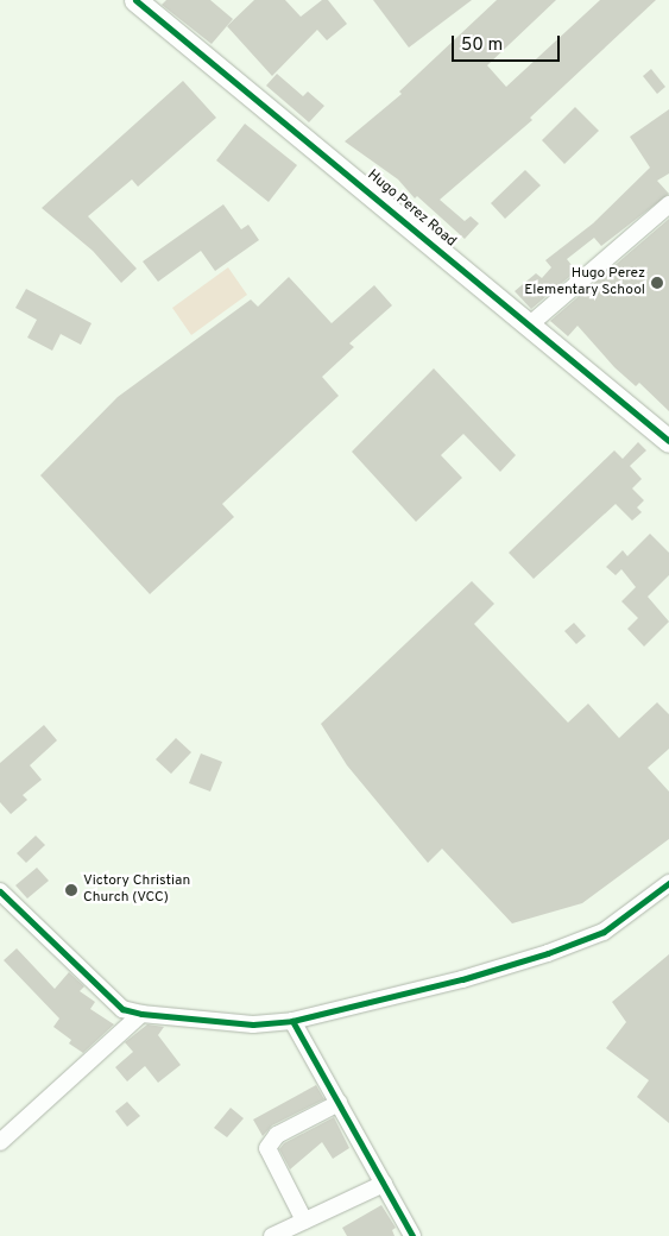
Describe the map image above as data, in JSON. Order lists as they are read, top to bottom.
{
  "streets": {
    "street": ["Hugo Perez Road"]
  },
  "places": ["Hugo Perez Elementary School", "Victory Christian Church (VCC)"],
  "scale_bar": "50 m"
}
